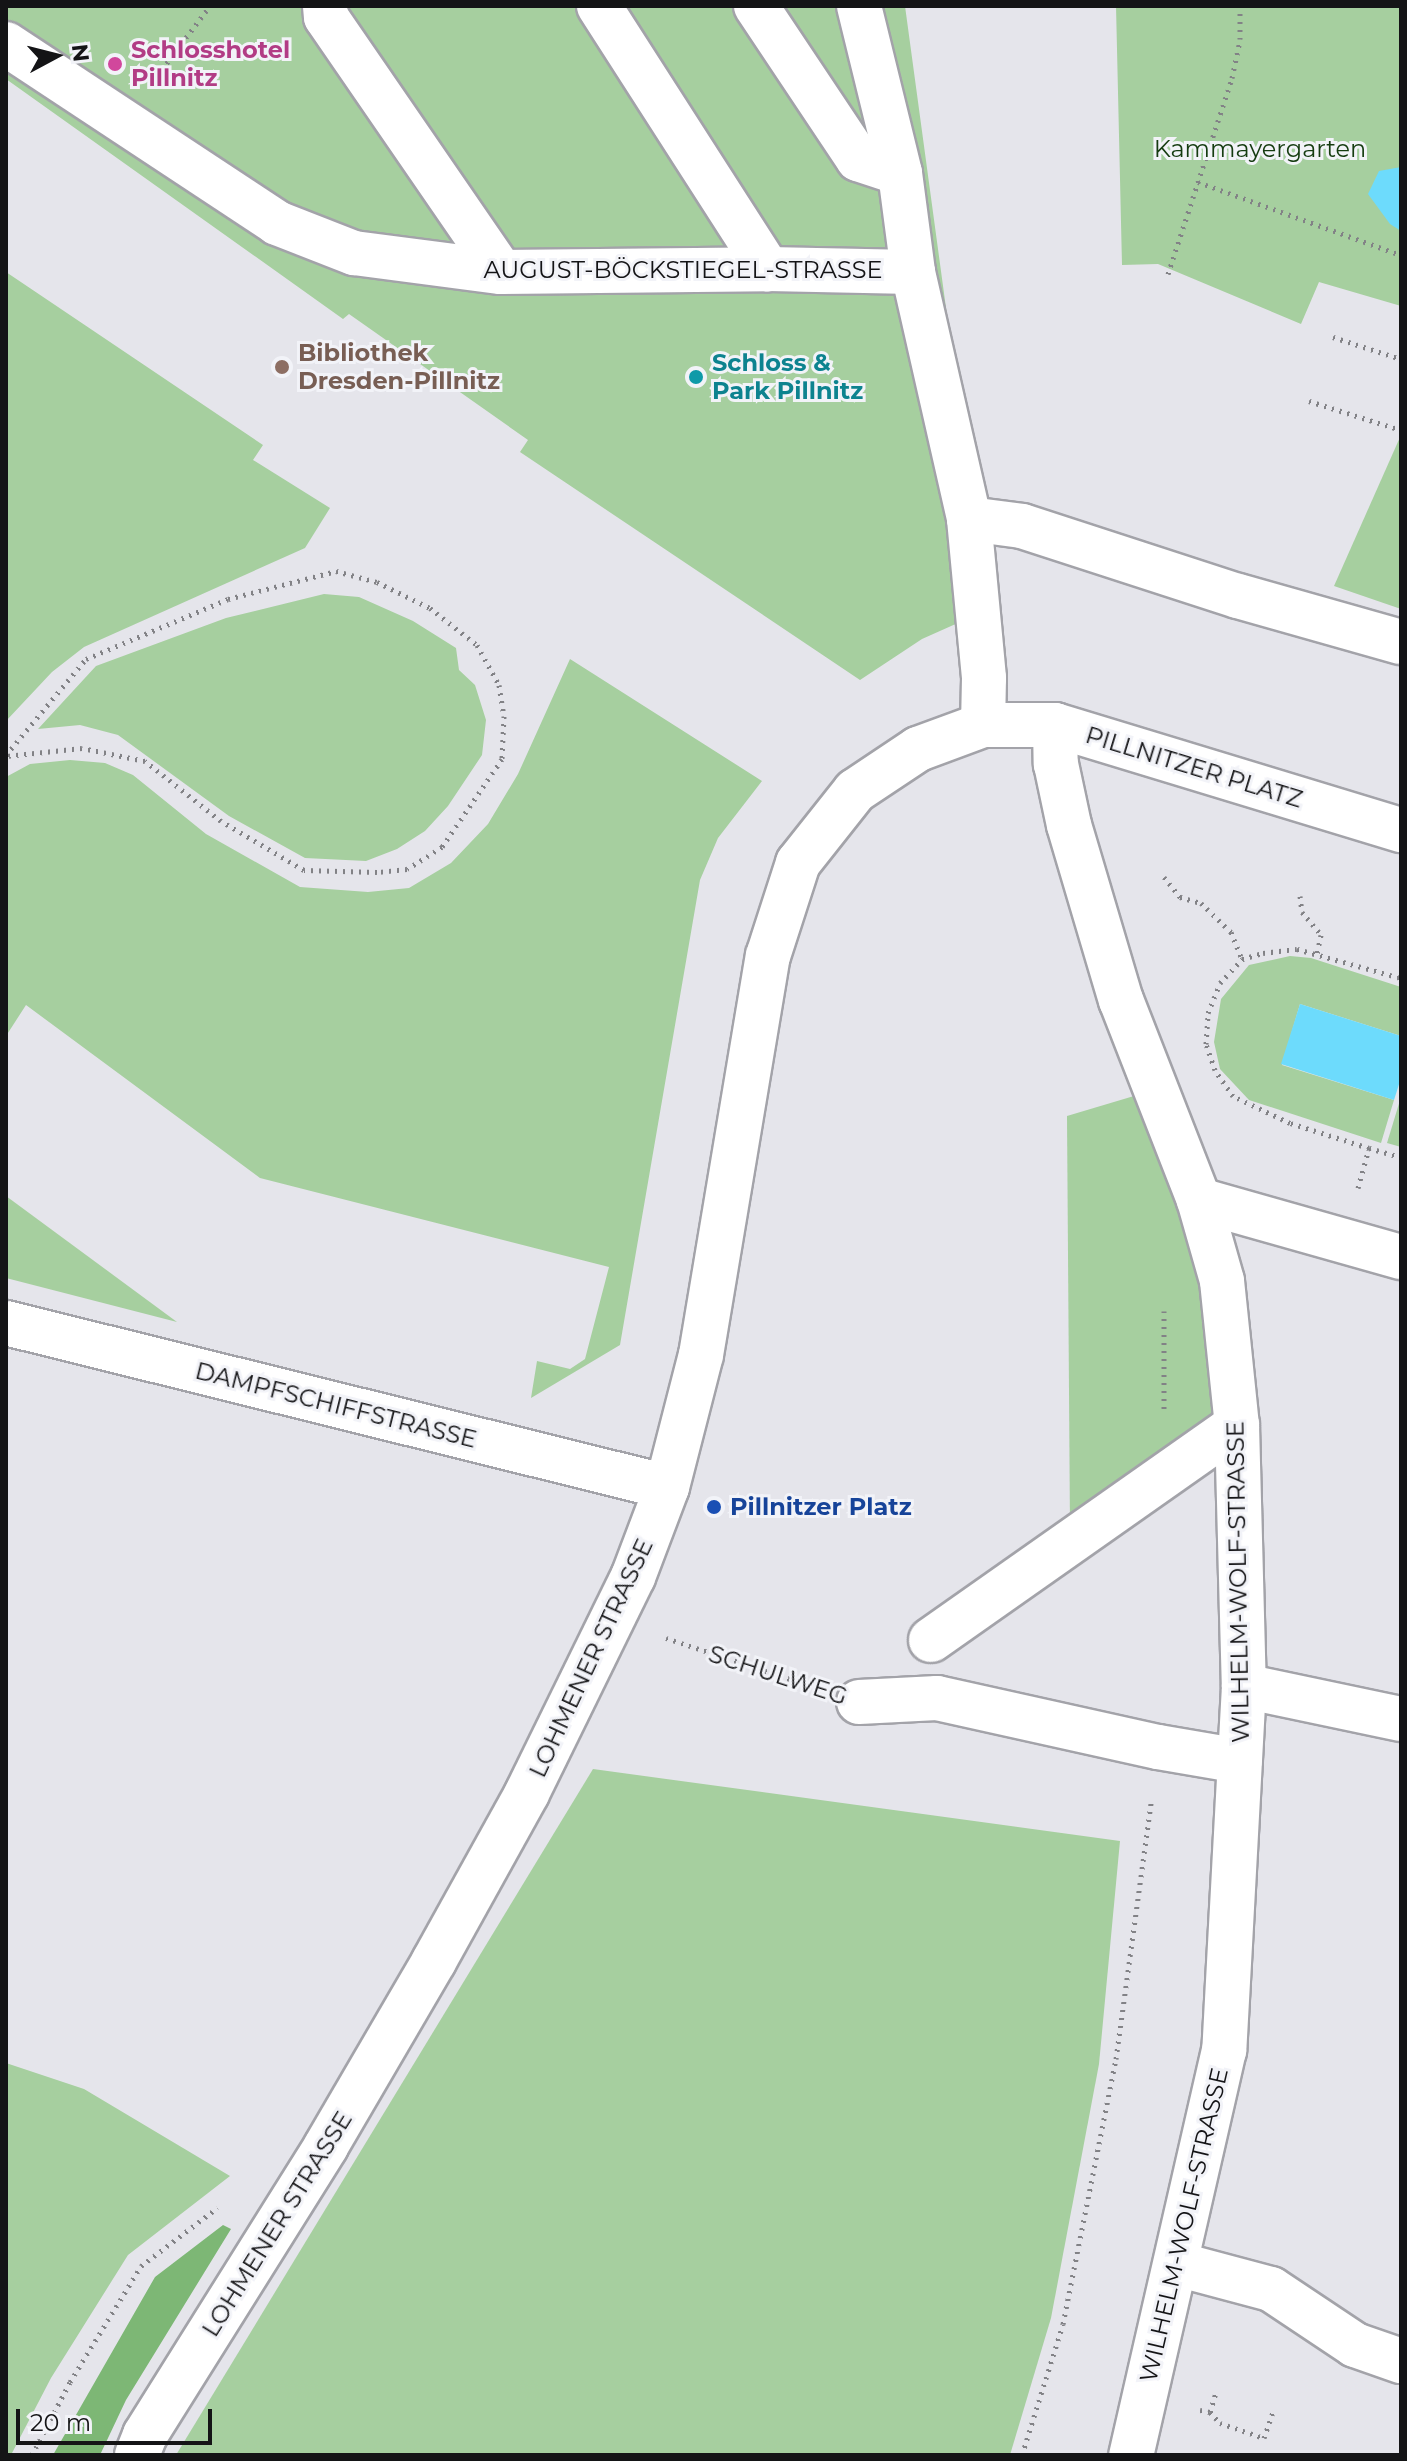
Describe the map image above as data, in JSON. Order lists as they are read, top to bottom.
{
  "streets": {
    "street": [
      "AUGUST-BÖCKSTIEGEL-STRASSE",
      "PILLNITZER PLATZ",
      "DAMPFSCHIFFSTRASSE",
      "WILHELM-WOLF-STRASSE",
      "LOHMENER STRASSE",
      "SCHULWEG"
    ]
  },
  "crossings": [
    ["AUGUST-BÖCKSTIEGEL-STRASSE", "PILLNITZER PLATZ"],
    ["AUGUST-BÖCKSTIEGEL-STRASSE", "LOHMENER STRASSE"],
    ["PILLNITZER PLATZ", "WILHELM-WOLF-STRASSE"],
    ["PILLNITZER PLATZ", "LOHMENER STRASSE"],
    ["DAMPFSCHIFFSTRASSE", "LOHMENER STRASSE"],
    ["WILHELM-WOLF-STRASSE", "SCHULWEG"],
    ["LOHMENER STRASSE", "SCHULWEG"]
  ],
  "parks": ["Kammayergarten"],
  "places": [
    "Schlosshotel Pillnitz",
    "Bibliothek Dresden-Pillnitz",
    "Schloss & Park Pillnitz",
    "Pillnitzer Platz"
  ],
  "scale_bar": "20 m",
  "north": "right"
}
